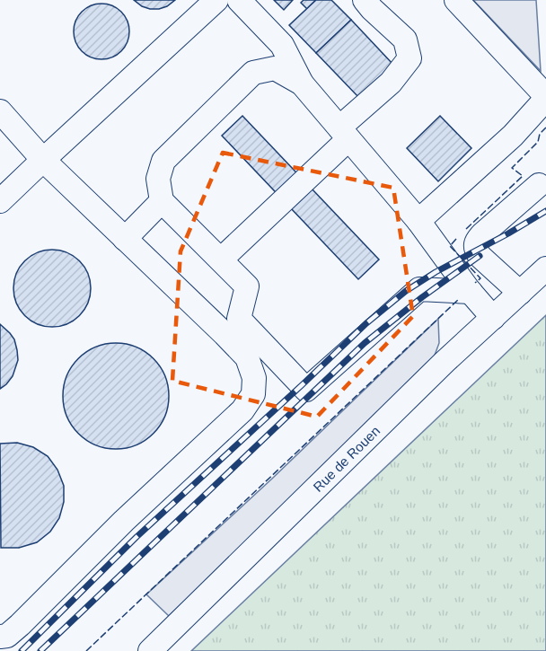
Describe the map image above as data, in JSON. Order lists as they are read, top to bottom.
{
  "streets": {
    "street": ["Rue de Rouen"]
  }
}
